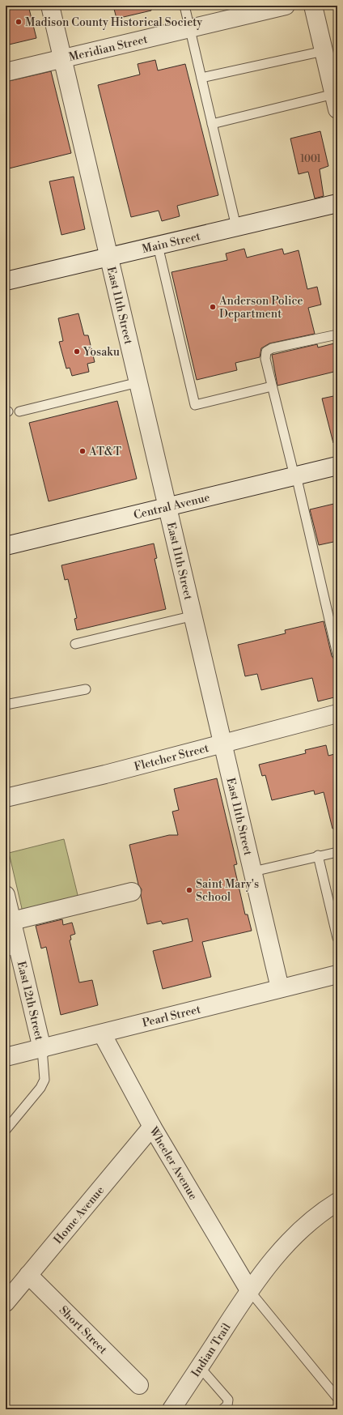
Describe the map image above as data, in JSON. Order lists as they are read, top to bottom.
{
  "streets": {
    "street": [
      "Meridian Street",
      "Main Street",
      "East 11th Street",
      "Central Avenue",
      "Fletcher Street",
      "East 12th Street",
      "Pearl Street",
      "Wheeler Avenue",
      "Home Avenue",
      "Short Street",
      "Indian Trail"
    ]
  },
  "crossings": [
    ["Meridian Street", "East 11th Street"],
    ["Main Street", "East 11th Street"],
    ["East 11th Street", "Central Avenue"],
    ["East 11th Street", "Fletcher Street"],
    ["East 11th Street", "Pearl Street"],
    ["East 12th Street", "Pearl Street"],
    ["Pearl Street", "Wheeler Avenue"],
    ["Wheeler Avenue", "Home Avenue"],
    ["Wheeler Avenue", "Indian Trail"],
    ["Home Avenue", "Short Street"]
  ],
  "places": [
    "Madison County Historical Society",
    "Anderson Police Department",
    "Yosaku",
    "AT&T",
    "Saint Mary's School"
  ],
  "house_numbers": ["1001"]
}
